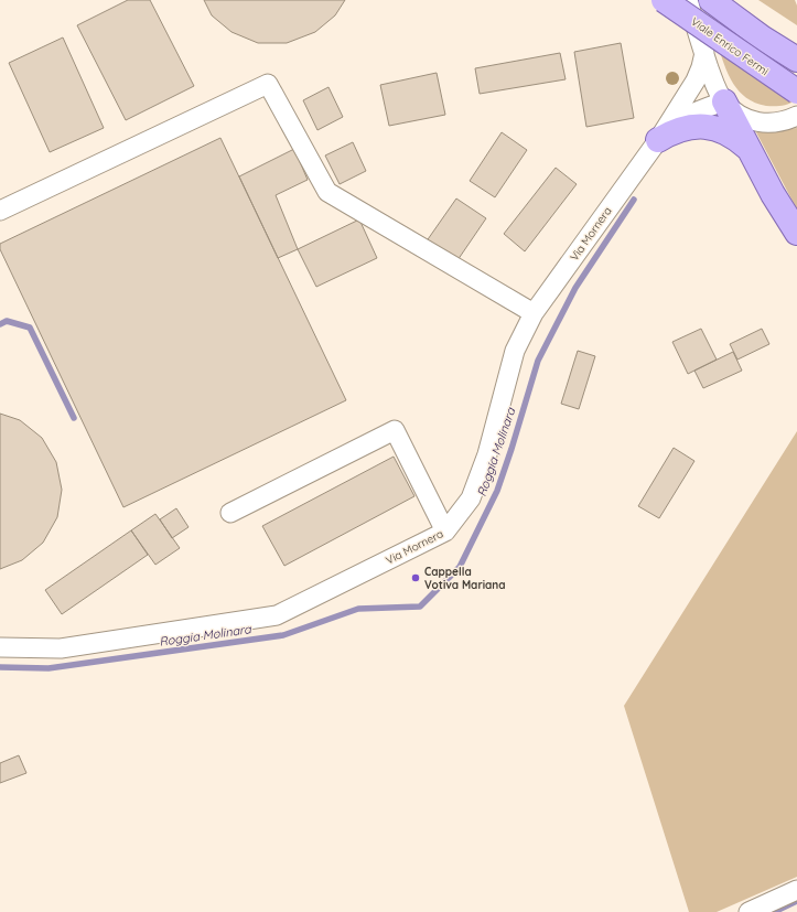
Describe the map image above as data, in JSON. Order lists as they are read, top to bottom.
{
  "streets": {
    "main road": ["Viale Enrico Fermi"],
    "street": ["Via Mornera"]
  },
  "water": ["Roggia Molinara"],
  "places": ["Cappella Votiva Mariana"]
}
